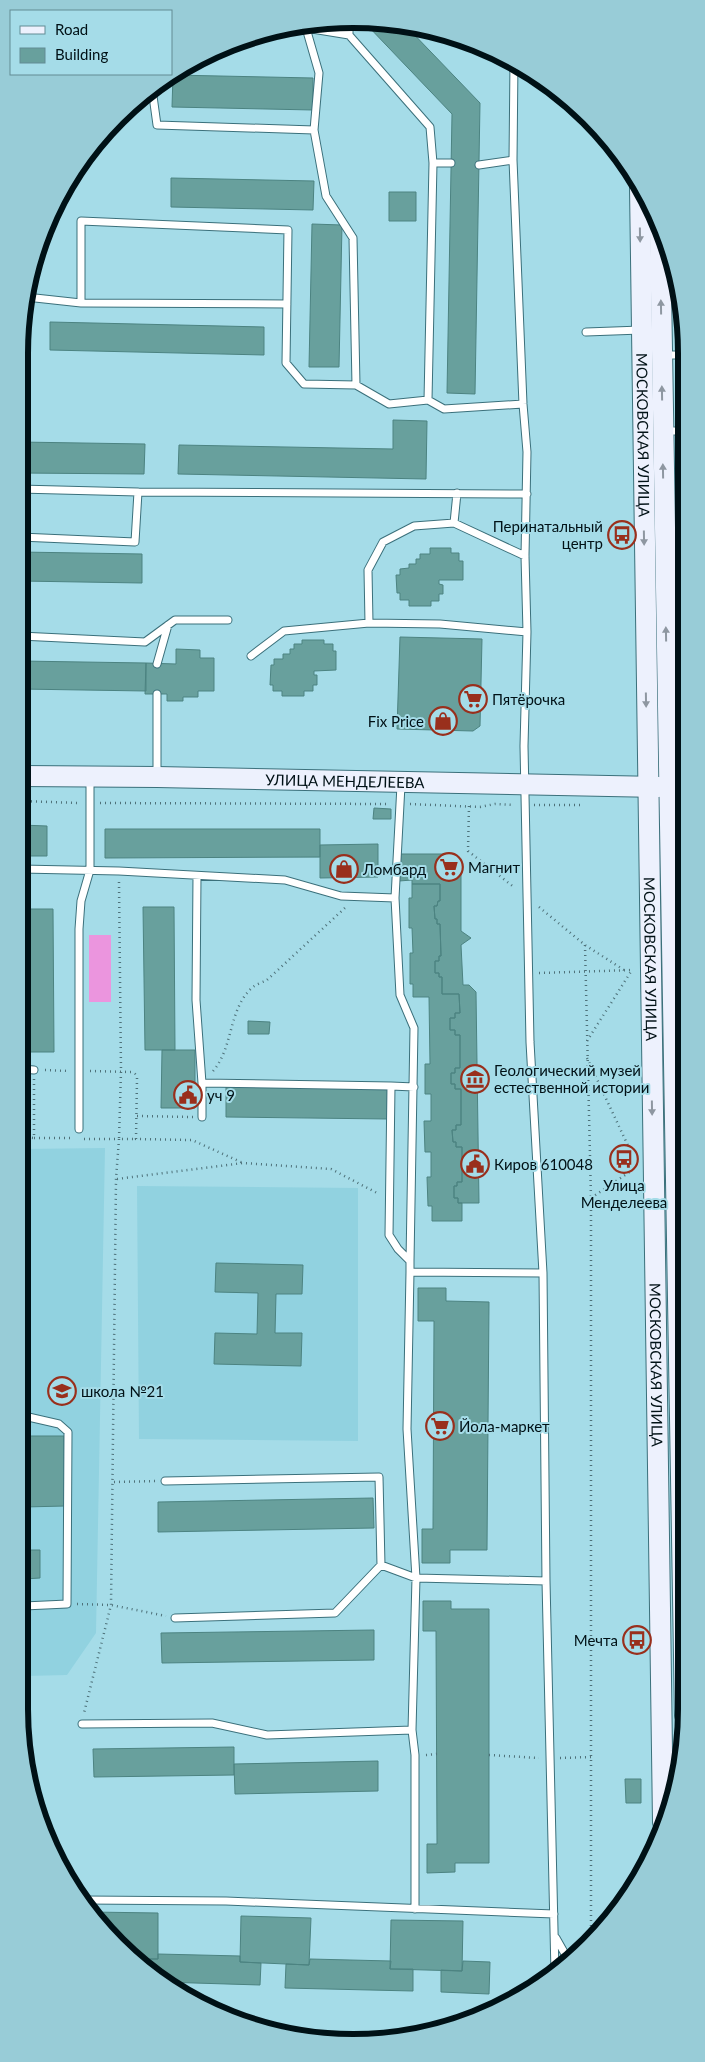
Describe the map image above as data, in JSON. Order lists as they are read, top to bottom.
{
  "streets": {
    "main road": ["МОСКОВСКАЯ УЛИЦА", "УЛИЦА МЕНДЕЛЕЕВА"]
  },
  "crossings": [
    ["МОСКОВСКАЯ УЛИЦА", "УЛИЦА МЕНДЕЛЕЕВА"]
  ],
  "places": {
    "bus stop": ["Перинатальный центр", "Улица Менделеева", "Мечта"],
    "supermarket": ["Пятёрочка", "Магнит", "Йола-маркет"],
    "shop": ["Fix Price", "Ломбард"],
    "museum": ["Геологический музей естественной истории"],
    "public building": ["уч 9", "Киров 610048"],
    "school or university": ["школа №21"]
  },
  "legend": ["Road", "Building"]
}
